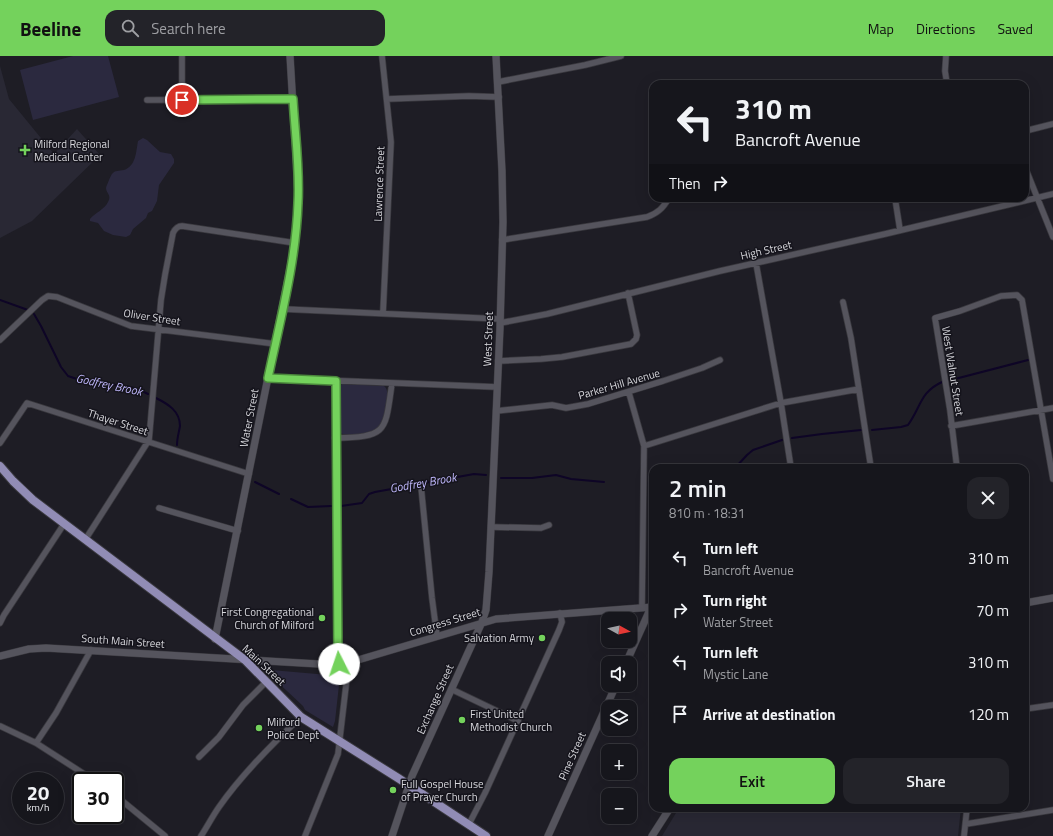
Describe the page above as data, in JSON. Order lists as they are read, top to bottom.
{
  "streets": {
    "main road": ["Main Street"],
    "street": [
      "Lawrence Street",
      "High Street",
      "Oliver Street",
      "West Street",
      "West Walnut Street",
      "Parker Hill Avenue",
      "Water Street",
      "Thayer Street",
      "Congress Street",
      "South Main Street",
      "Exchange Street",
      "Pine Street"
    ]
  },
  "crossings": [
    ["Lawrence Street", "High Street"],
    ["High Street", "West Street"],
    ["High Street", "Water Street"],
    ["Oliver Street", "Water Street"],
    ["West Street", "Parker Hill Avenue"],
    ["West Street", "Congress Street"],
    ["West Street", "Exchange Street"],
    ["Water Street", "Thayer Street"],
    ["Water Street", "Main Street"],
    ["Congress Street", "South Main Street"],
    ["Congress Street", "Main Street"],
    ["Congress Street", "Exchange Street"],
    ["South Main Street", "Main Street"],
    ["Main Street", "Exchange Street"]
  ],
  "water": ["Godfrey Brook"],
  "places": {
    "health": ["Milford Regional Medical Center"],
    "other": [
      "First Congregational Church of Milford",
      "Salvation Army",
      "First United Methodist Church",
      "Milford Police Dept",
      "Full Gospel House of Prayer Church"
    ]
  },
  "north": "right",
  "page": {
    "header": "Beeline",
    "search": "Search here",
    "nav": ["Map", "Directions", "Saved"],
    "turn": ["310 m", "Bancroft Avenue"],
    "then": "Then",
    "heading": ["2 min", "810 m · 18:31"],
    "list": [
      {
        "name": "Turn left",
        "note": "Bancroft Avenue",
        "value": "310 m"
      },
      {
        "name": "Turn right",
        "note": "Water Street",
        "value": "70 m"
      },
      {
        "name": "Turn left",
        "note": "Mystic Lane",
        "value": "310 m"
      },
      {
        "name": "Arrive at destination",
        "value": "120 m"
      }
    ],
    "map_buttons": ["+", "−"],
    "buttons": ["Exit", "Share"],
    "speed": "20 km/h",
    "limit": "30"
  }
}
